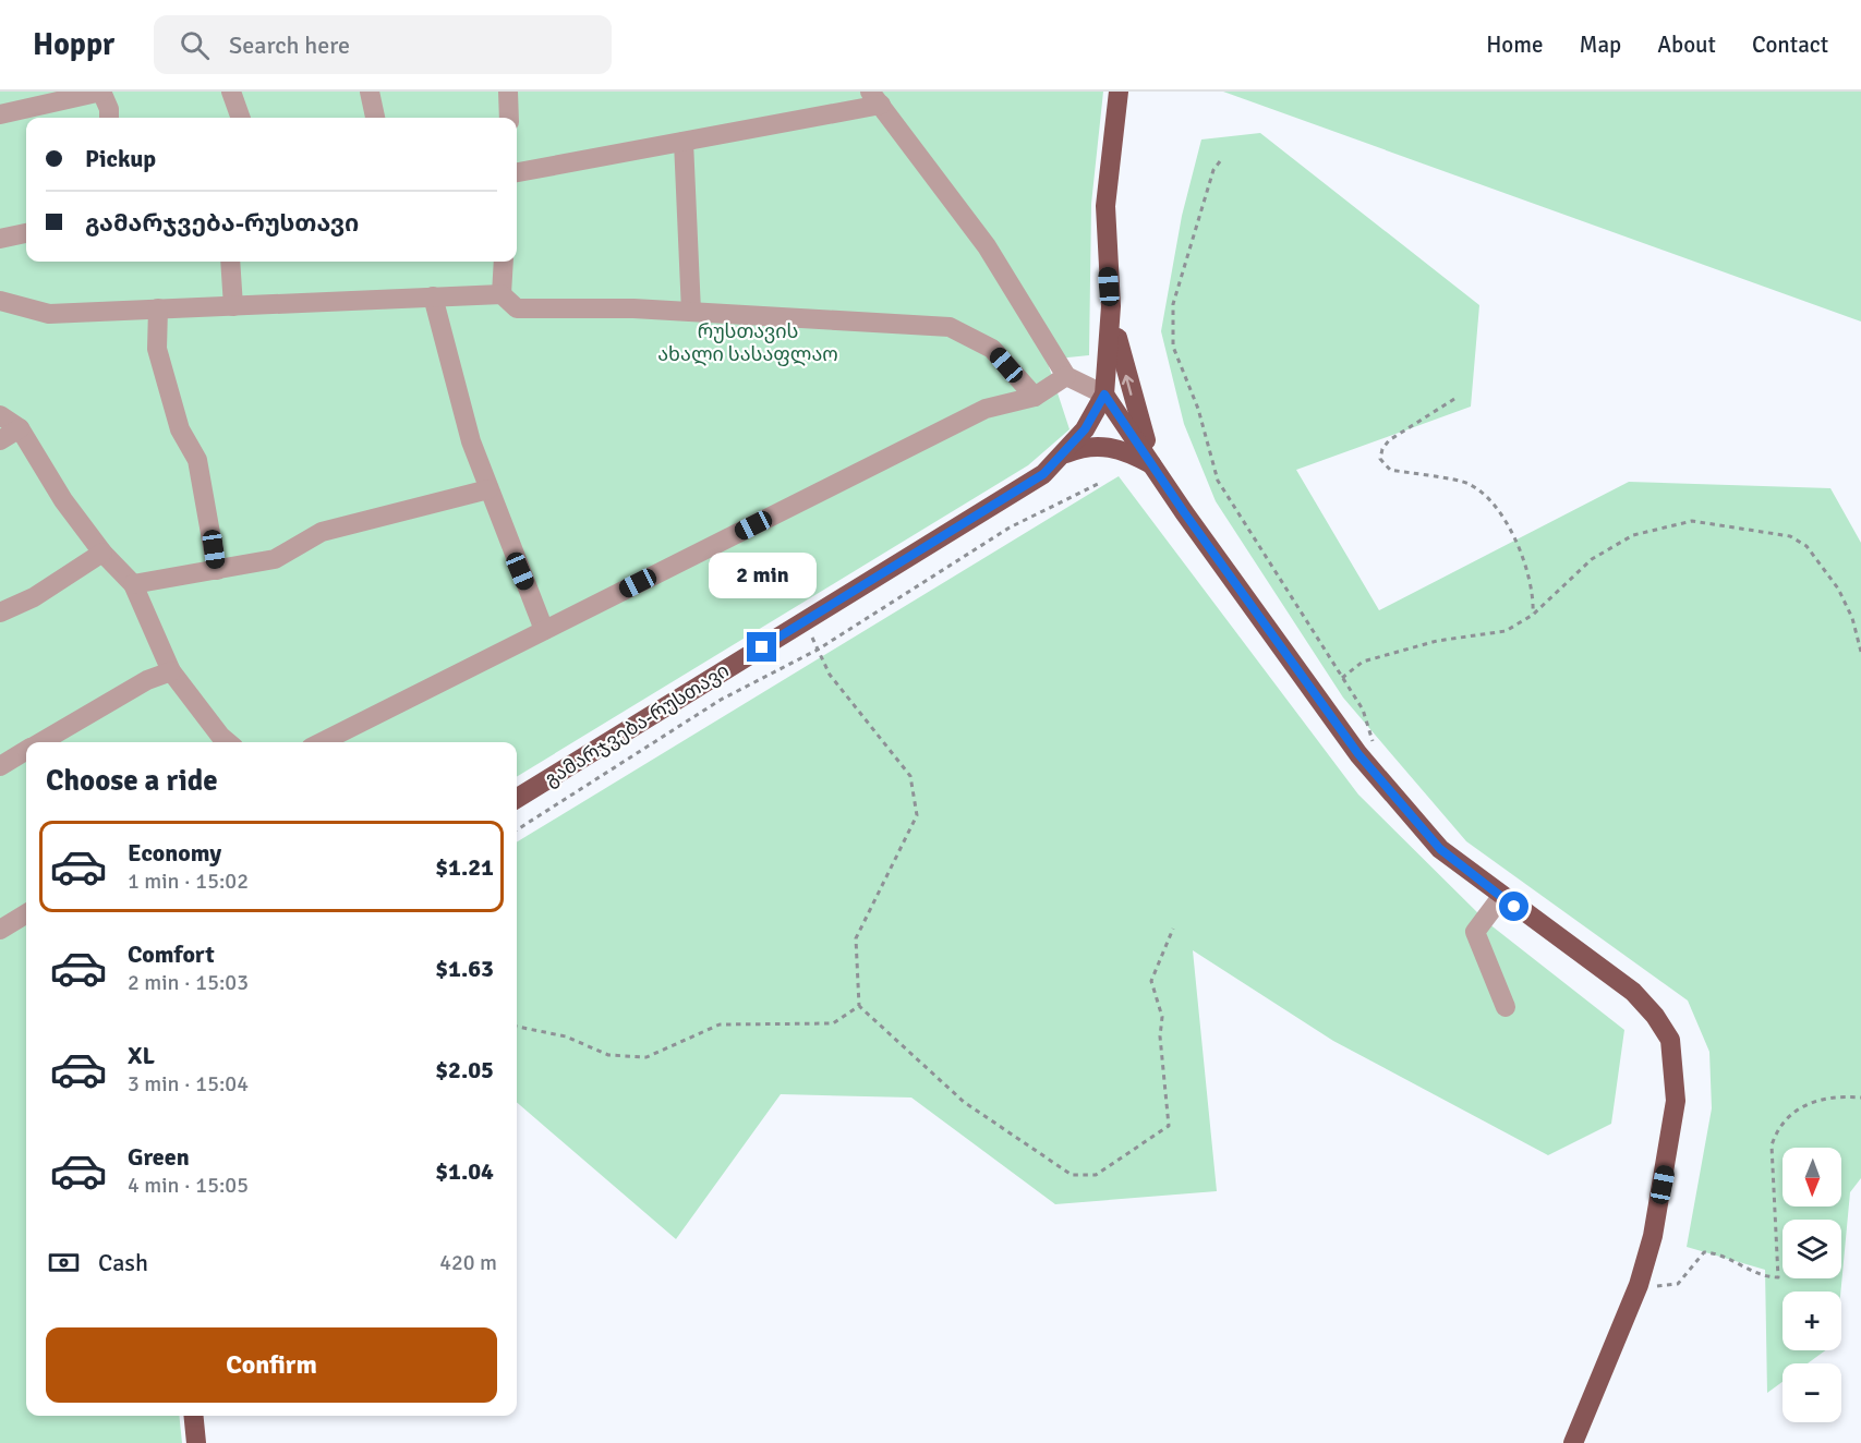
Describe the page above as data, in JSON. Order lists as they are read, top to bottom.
{
  "streets": {
    "main road": ["გამარჯვება-რუსთავი"]
  },
  "parks": ["რუსთავის ახალი სასაფლაო"],
  "north": "bottom",
  "page": {
    "header": "Hoppr",
    "search": "Search here",
    "nav": [
      "Home",
      "Map",
      "About",
      "Contact"
    ],
    "banner": ["Pickup", "გამარჯვება-რუსთავი"],
    "bubble": "2 min",
    "heading": "Choose a ride",
    "list": [
      {
        "name": "Economy",
        "note": "1 min · 15:02",
        "value": "$1.21"
      },
      {
        "name": "Comfort",
        "note": "2 min · 15:03",
        "value": "$1.63"
      },
      {
        "name": "XL",
        "note": "3 min · 15:04",
        "value": "$2.05"
      },
      {
        "name": "Green",
        "note": "4 min · 15:05",
        "value": "$1.04"
      }
    ],
    "map_buttons": ["+", "−"],
    "pay": ["Cash", "420 m"],
    "buttons": "Confirm"
  }
}
